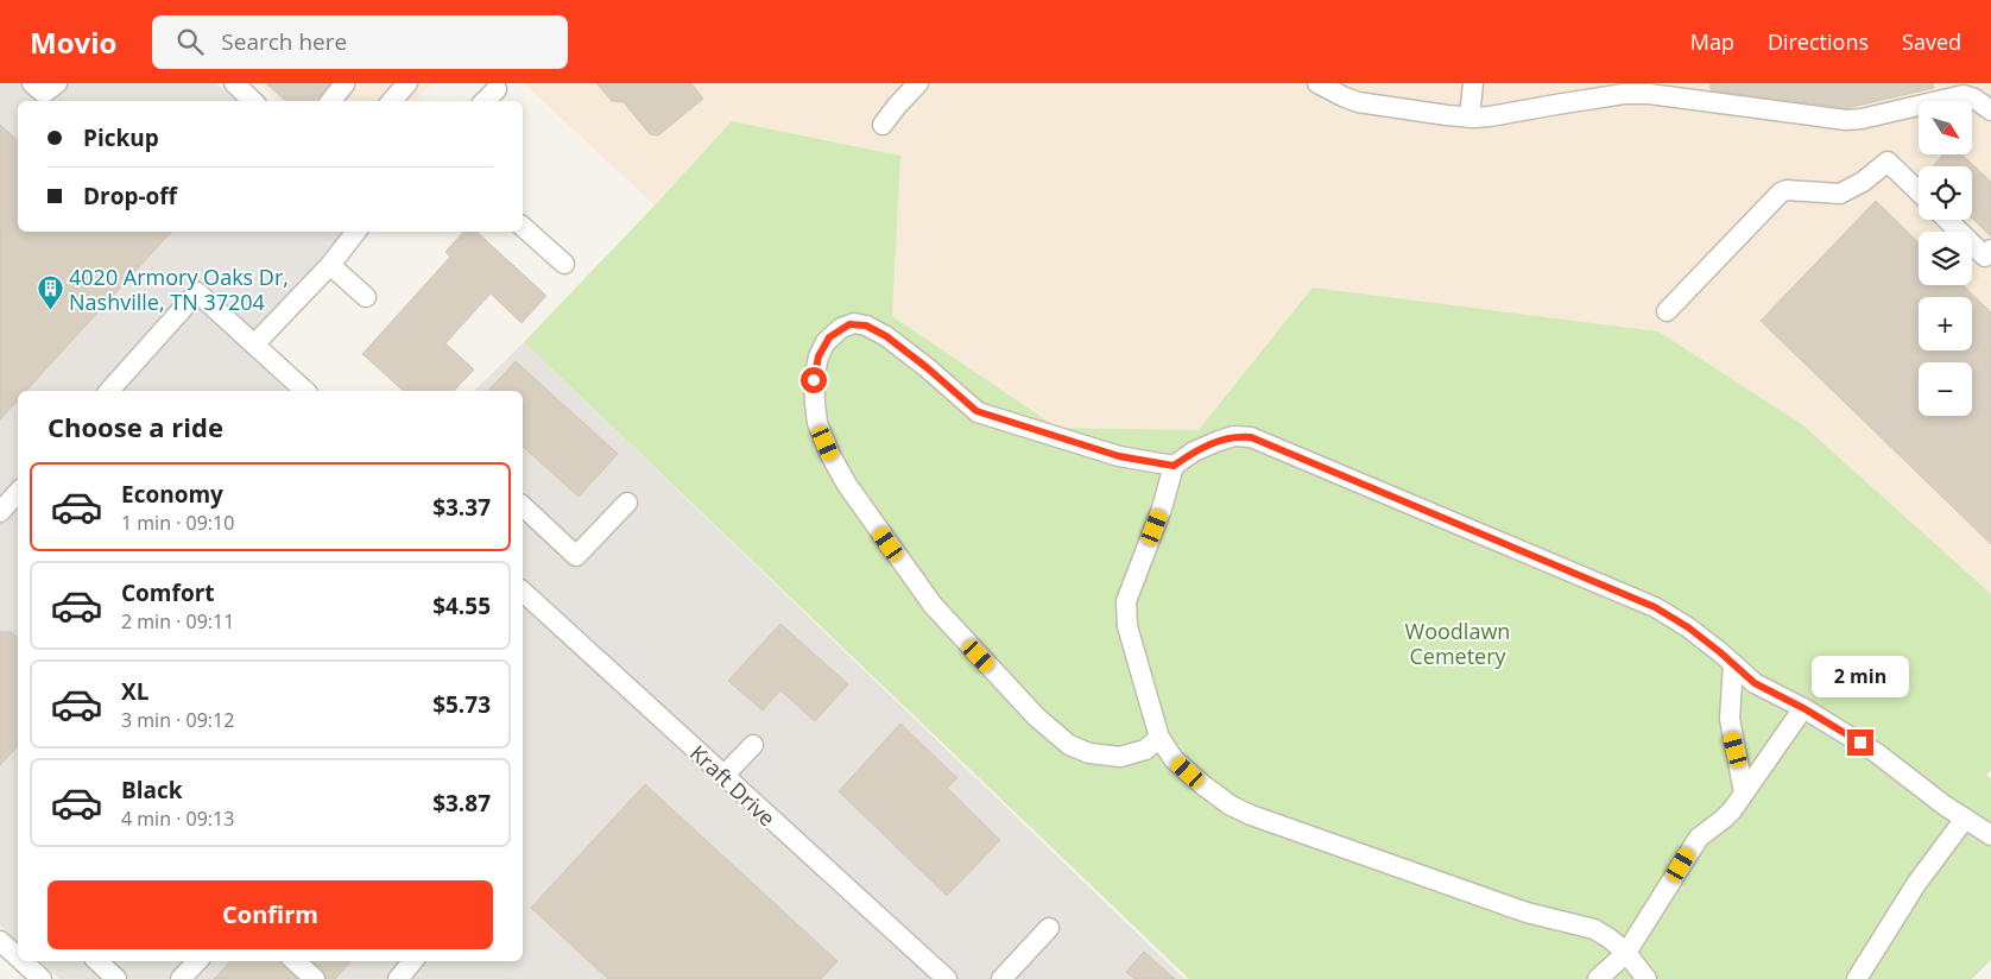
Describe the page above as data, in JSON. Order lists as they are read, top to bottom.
{
  "streets": {
    "street": ["Kraft Drive"]
  },
  "parks": ["Woodlawn Cemetery"],
  "places": {
    "building": ["4020 Armory Oaks Dr, Nashville, TN 37204"]
  },
  "north": "bottom right",
  "page": {
    "header": "Movio",
    "search": "Search here",
    "nav": ["Map", "Directions", "Saved"],
    "map_buttons": ["+", "−"],
    "banner": ["Pickup", "Drop-off"],
    "heading": "Choose a ride",
    "list": [
      {
        "name": "Economy",
        "note": "1 min · 09:10",
        "value": "$3.37"
      },
      {
        "name": "Comfort",
        "note": "2 min · 09:11",
        "value": "$4.55"
      },
      {
        "name": "XL",
        "note": "3 min · 09:12",
        "value": "$5.73"
      },
      {
        "name": "Black",
        "note": "4 min · 09:13",
        "value": "$3.87"
      }
    ],
    "bubble": "2 min",
    "buttons": "Confirm"
  }
}
